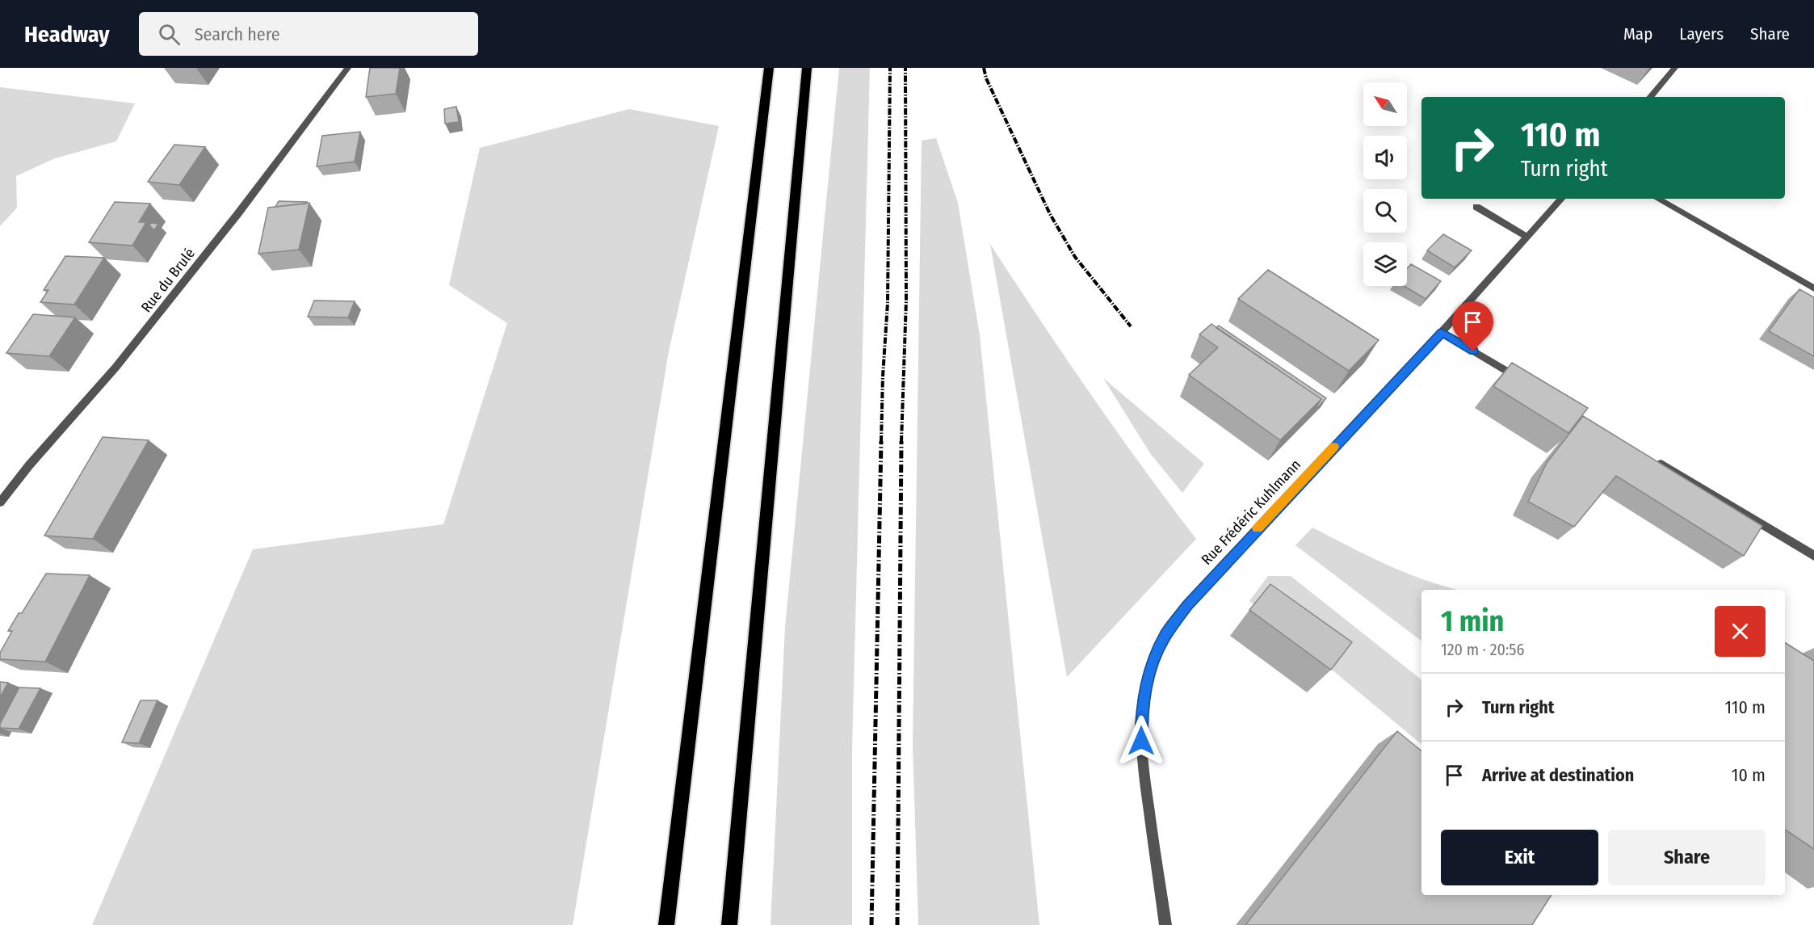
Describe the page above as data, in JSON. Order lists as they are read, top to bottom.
{
  "streets": {
    "street": ["Rue du Brulé", "Rue Frédéric Kuhlmann"]
  },
  "north": "top left",
  "page": {
    "header": "Headway",
    "search": "Search here",
    "nav": ["Map", "Layers", "Share"],
    "turn": ["110 m", "Turn right"],
    "heading": ["1 min", "120 m · 20:56"],
    "list": [
      {
        "name": "Turn right",
        "value": "110 m"
      },
      {
        "name": "Arrive at destination",
        "value": "10 m"
      }
    ],
    "buttons": ["Exit", "Share"]
  }
}
